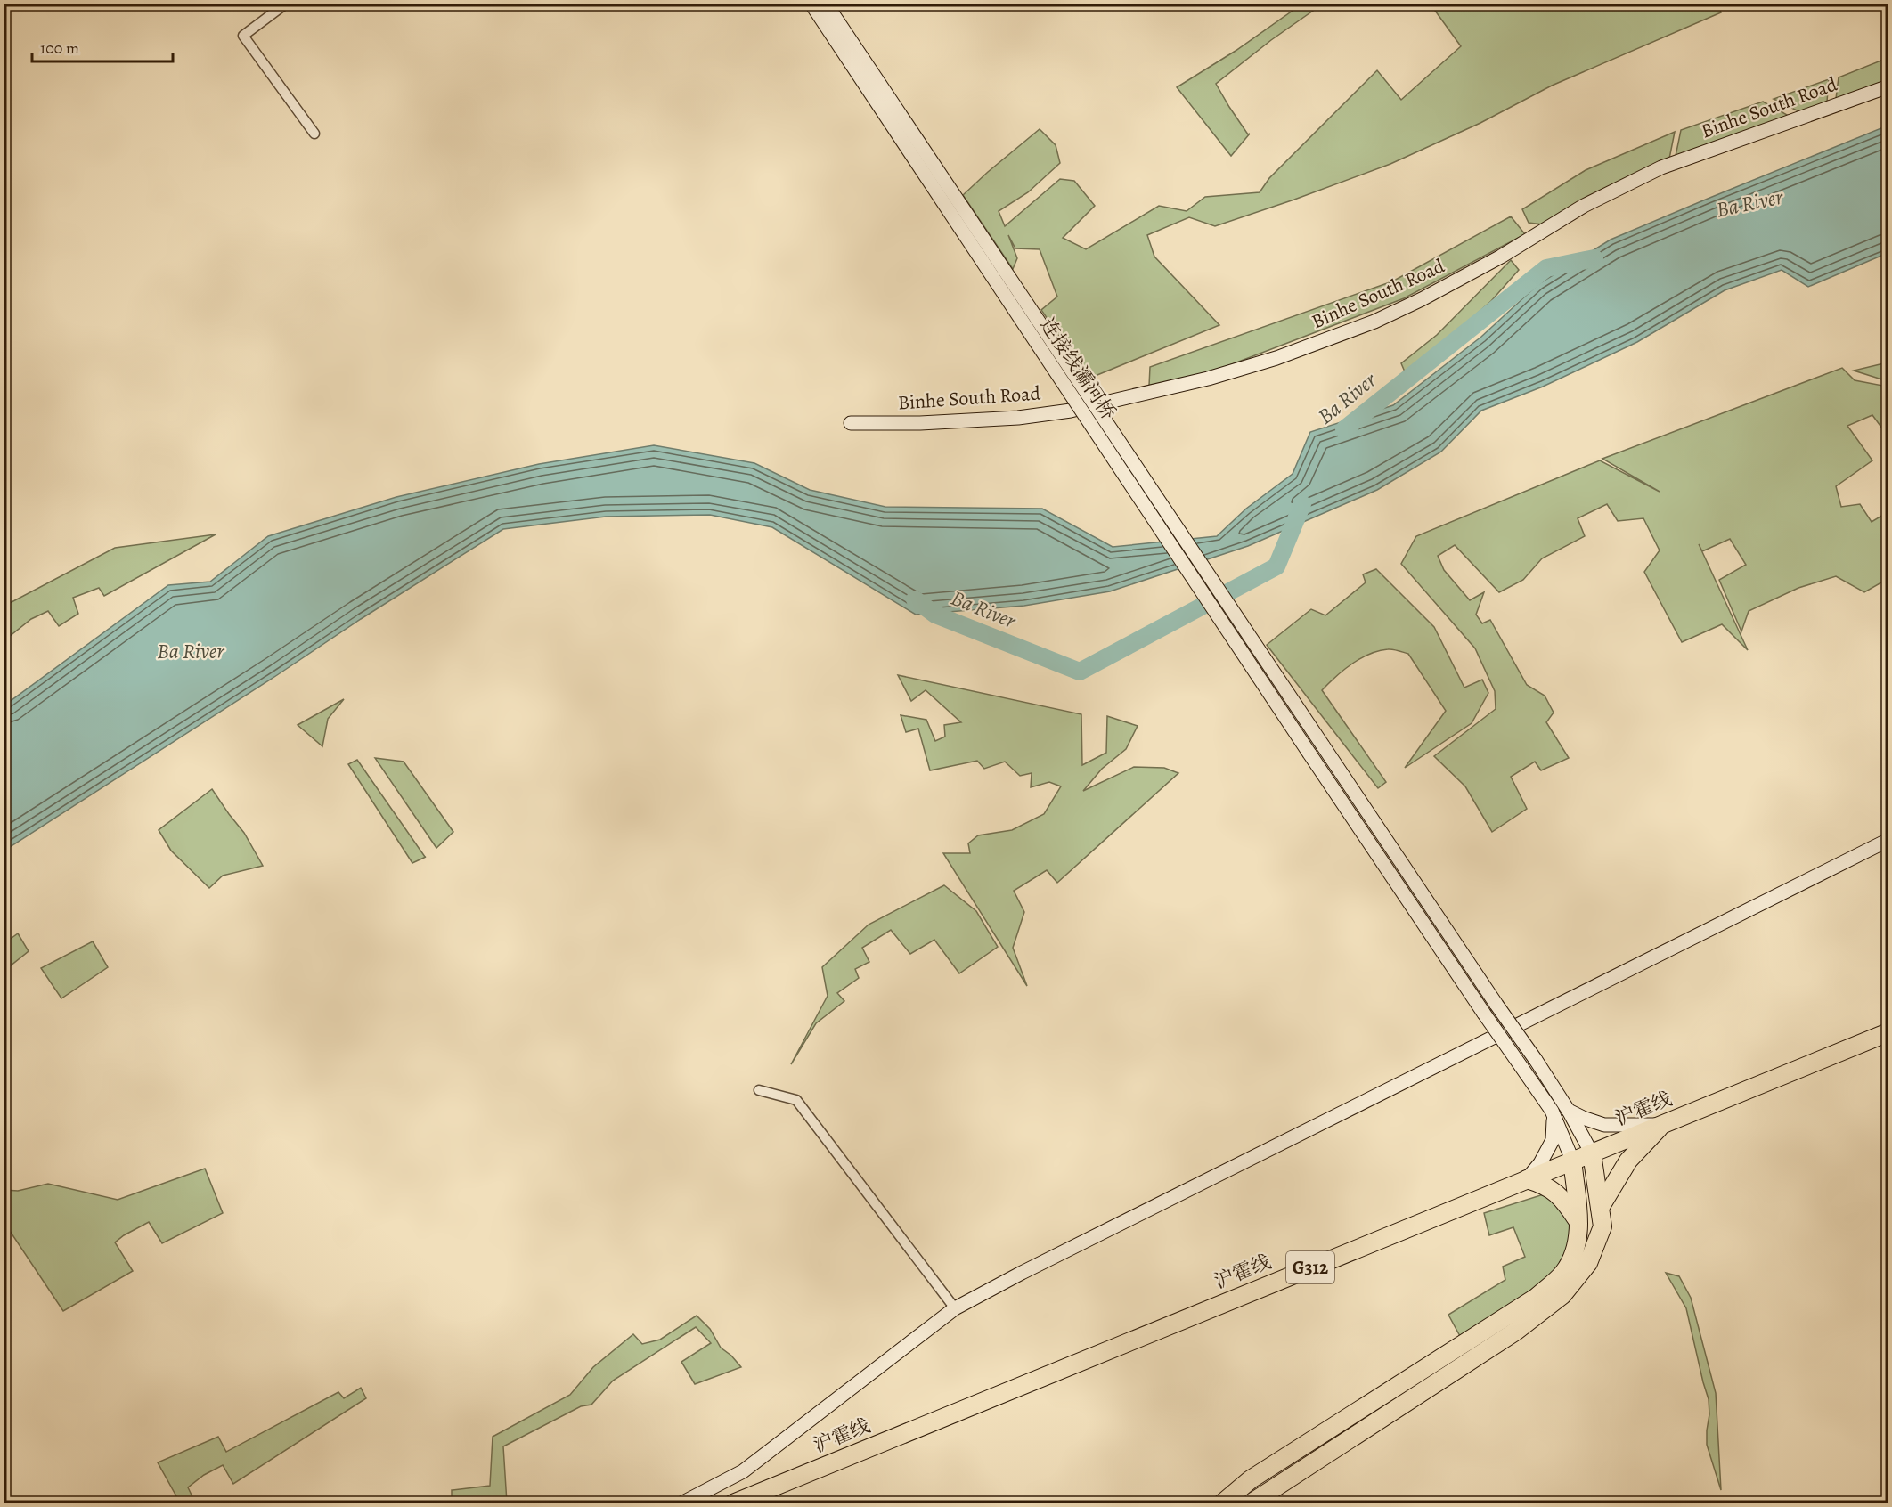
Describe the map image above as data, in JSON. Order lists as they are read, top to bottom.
{
  "streets": {
    "highway": ["沪霍线", "G312"],
    "main road": ["Binhe South Road", "连接线灞河桥"]
  },
  "crossings": [
    ["连接线灞河桥", "沪霍线"]
  ],
  "water": ["Ba River"],
  "scale_bar": "100 m"
}
